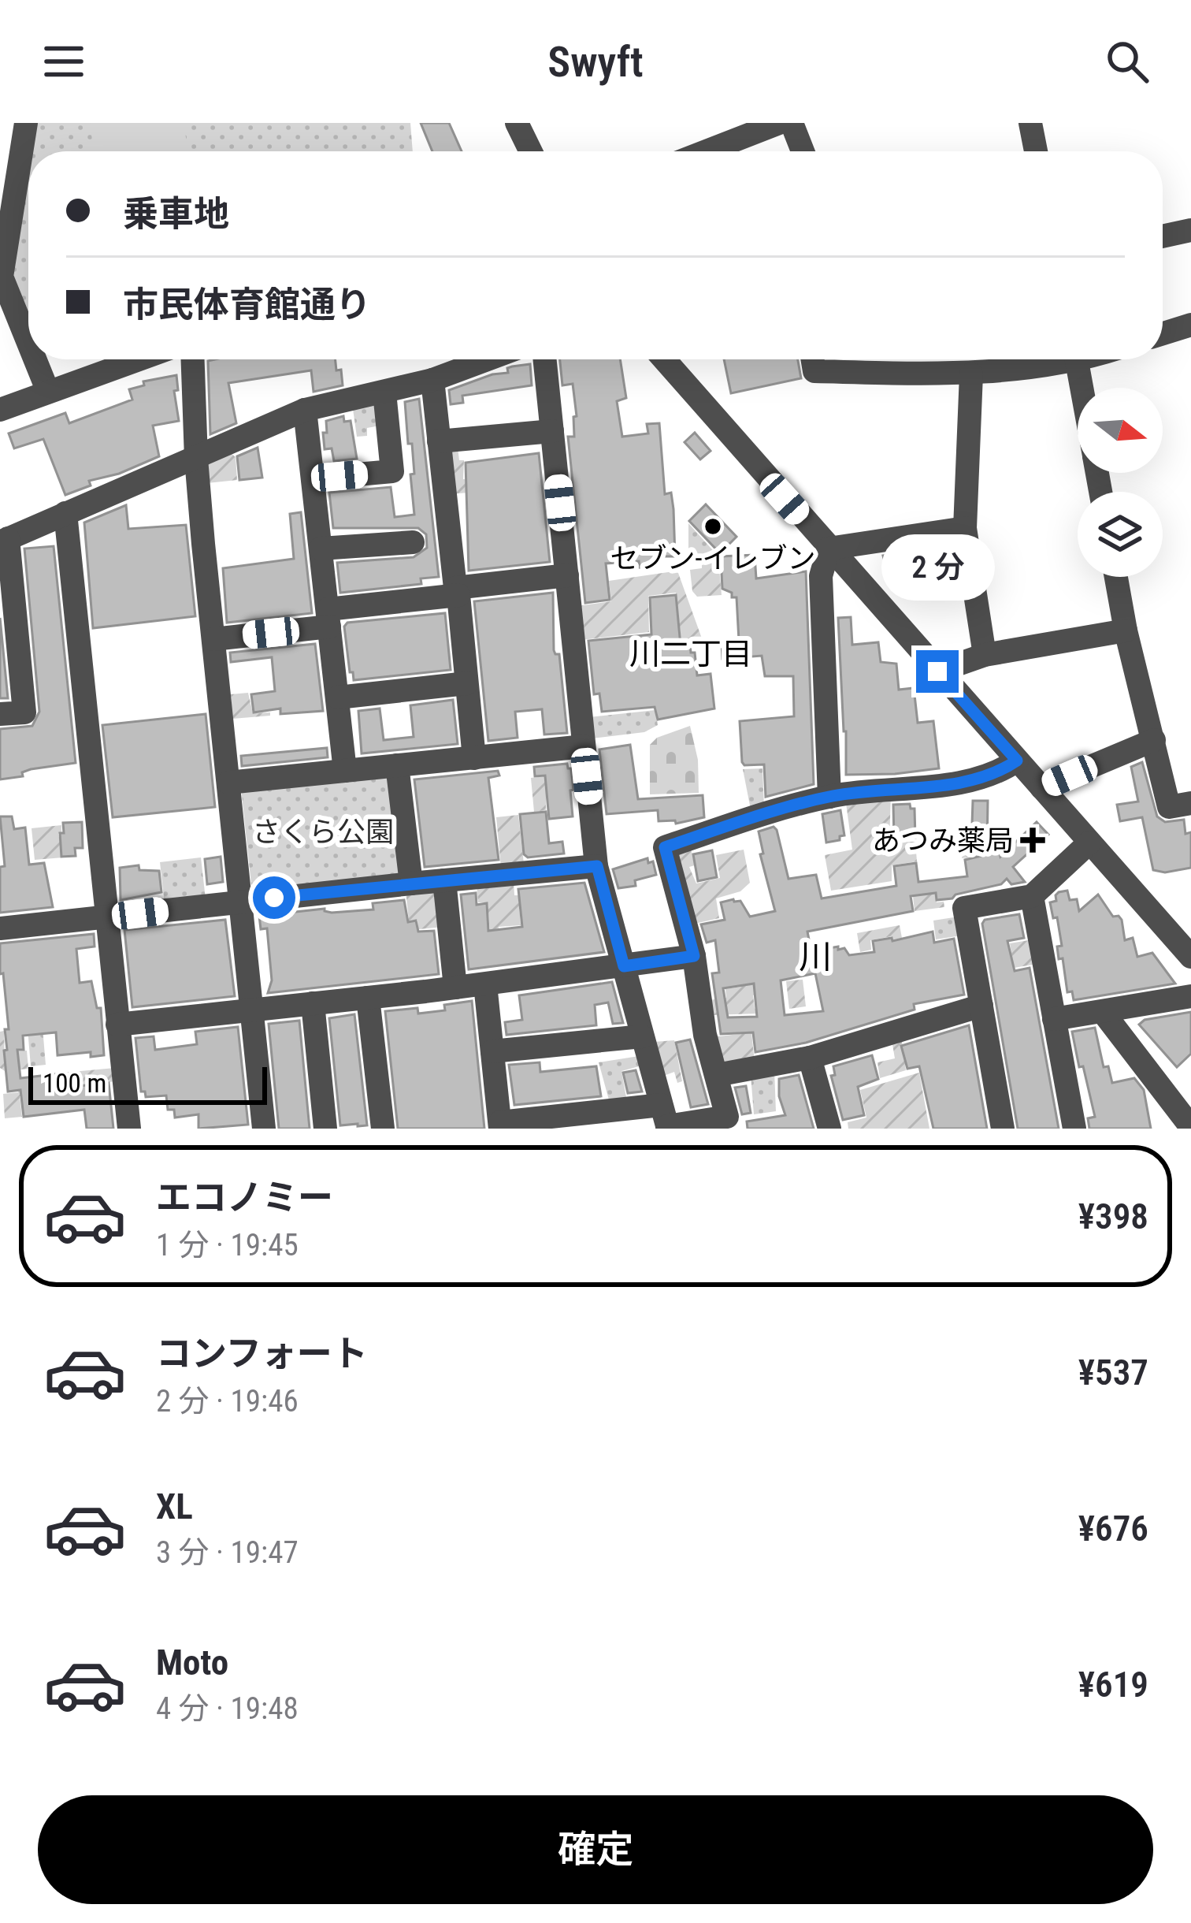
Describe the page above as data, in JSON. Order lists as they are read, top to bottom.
{
  "districts": ["川二丁目", "川"],
  "parks": ["さくら公園"],
  "places": {
    "other": ["セブン-イレブン"],
    "health": ["あつみ薬局"]
  },
  "scale_bar": "100 m",
  "north": "right",
  "page": {
    "header": "Swyft",
    "banner": ["乗車地", "市民体育館通り"],
    "bubble": "2 分",
    "scale": "100 m",
    "list": [
      {
        "name": "エコノミー",
        "note": "1 分 · 19:45",
        "value": "¥398"
      },
      {
        "name": "コンフォート",
        "note": "2 分 · 19:46",
        "value": "¥537"
      },
      {
        "name": "XL",
        "note": "3 分 · 19:47",
        "value": "¥676"
      },
      {
        "name": "Moto",
        "note": "4 分 · 19:48",
        "value": "¥619"
      }
    ],
    "buttons": "確定"
  }
}
